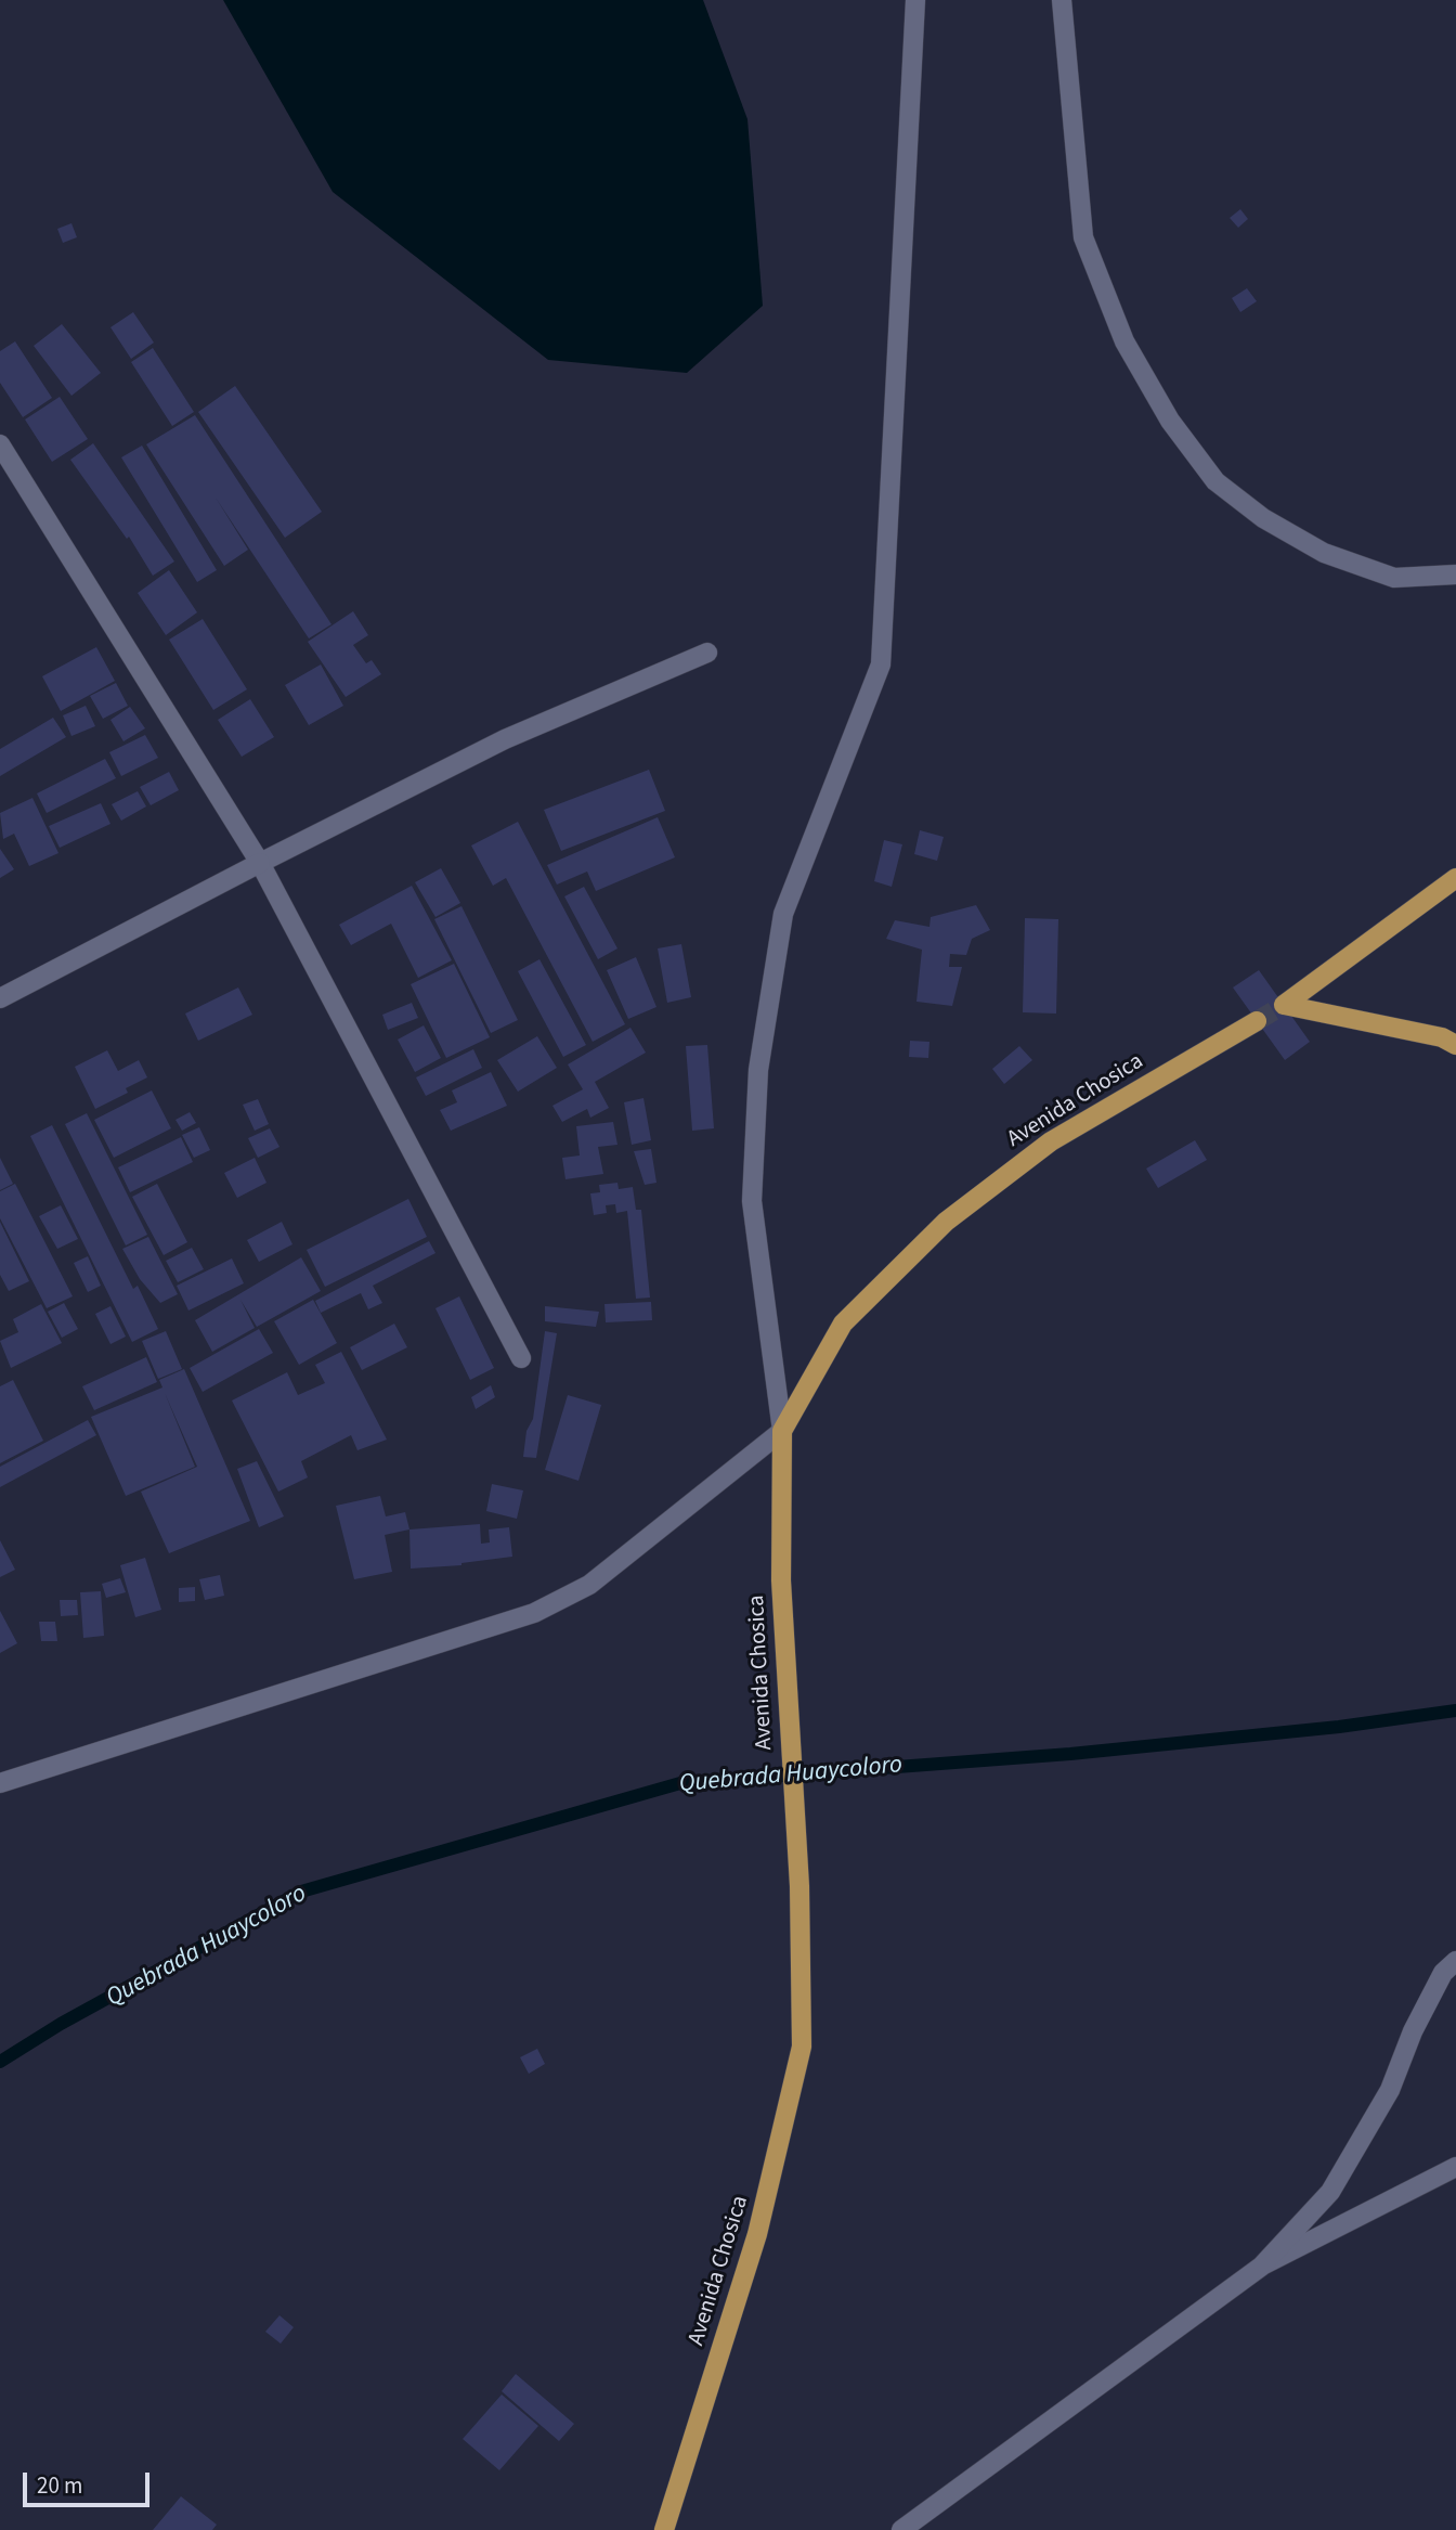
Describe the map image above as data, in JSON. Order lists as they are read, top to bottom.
{
  "streets": {
    "main road": ["Avenida Chosica"]
  },
  "water": ["Quebrada Huaycoloro"],
  "scale_bar": "20 m"
}
